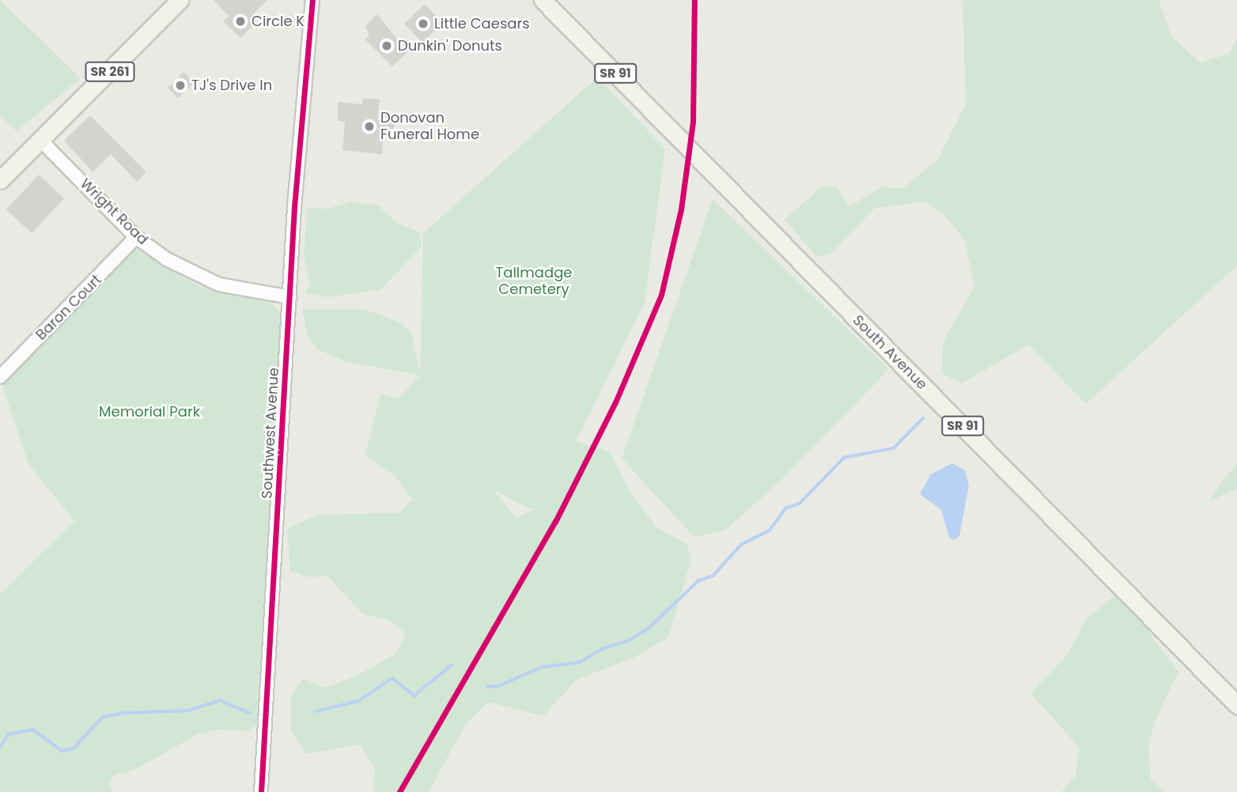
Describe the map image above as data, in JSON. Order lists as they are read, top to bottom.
{
  "streets": {
    "main road": ["SR 261", "SR 91", "South Avenue"],
    "street": ["Wright Road", "Baron Court", "Southwest Avenue"]
  },
  "crossings": [
    ["SR 261", "Wright Road"],
    ["Wright Road", "Baron Court"],
    ["Wright Road", "Southwest Avenue"]
  ],
  "parks": ["Tallmadge Cemetery", "Memorial Park"],
  "places": [
    "Circle K",
    "Little Caesars",
    "Dunkin' Donuts",
    "TJ's Drive In",
    "Donovan Funeral Home"
  ]
}
